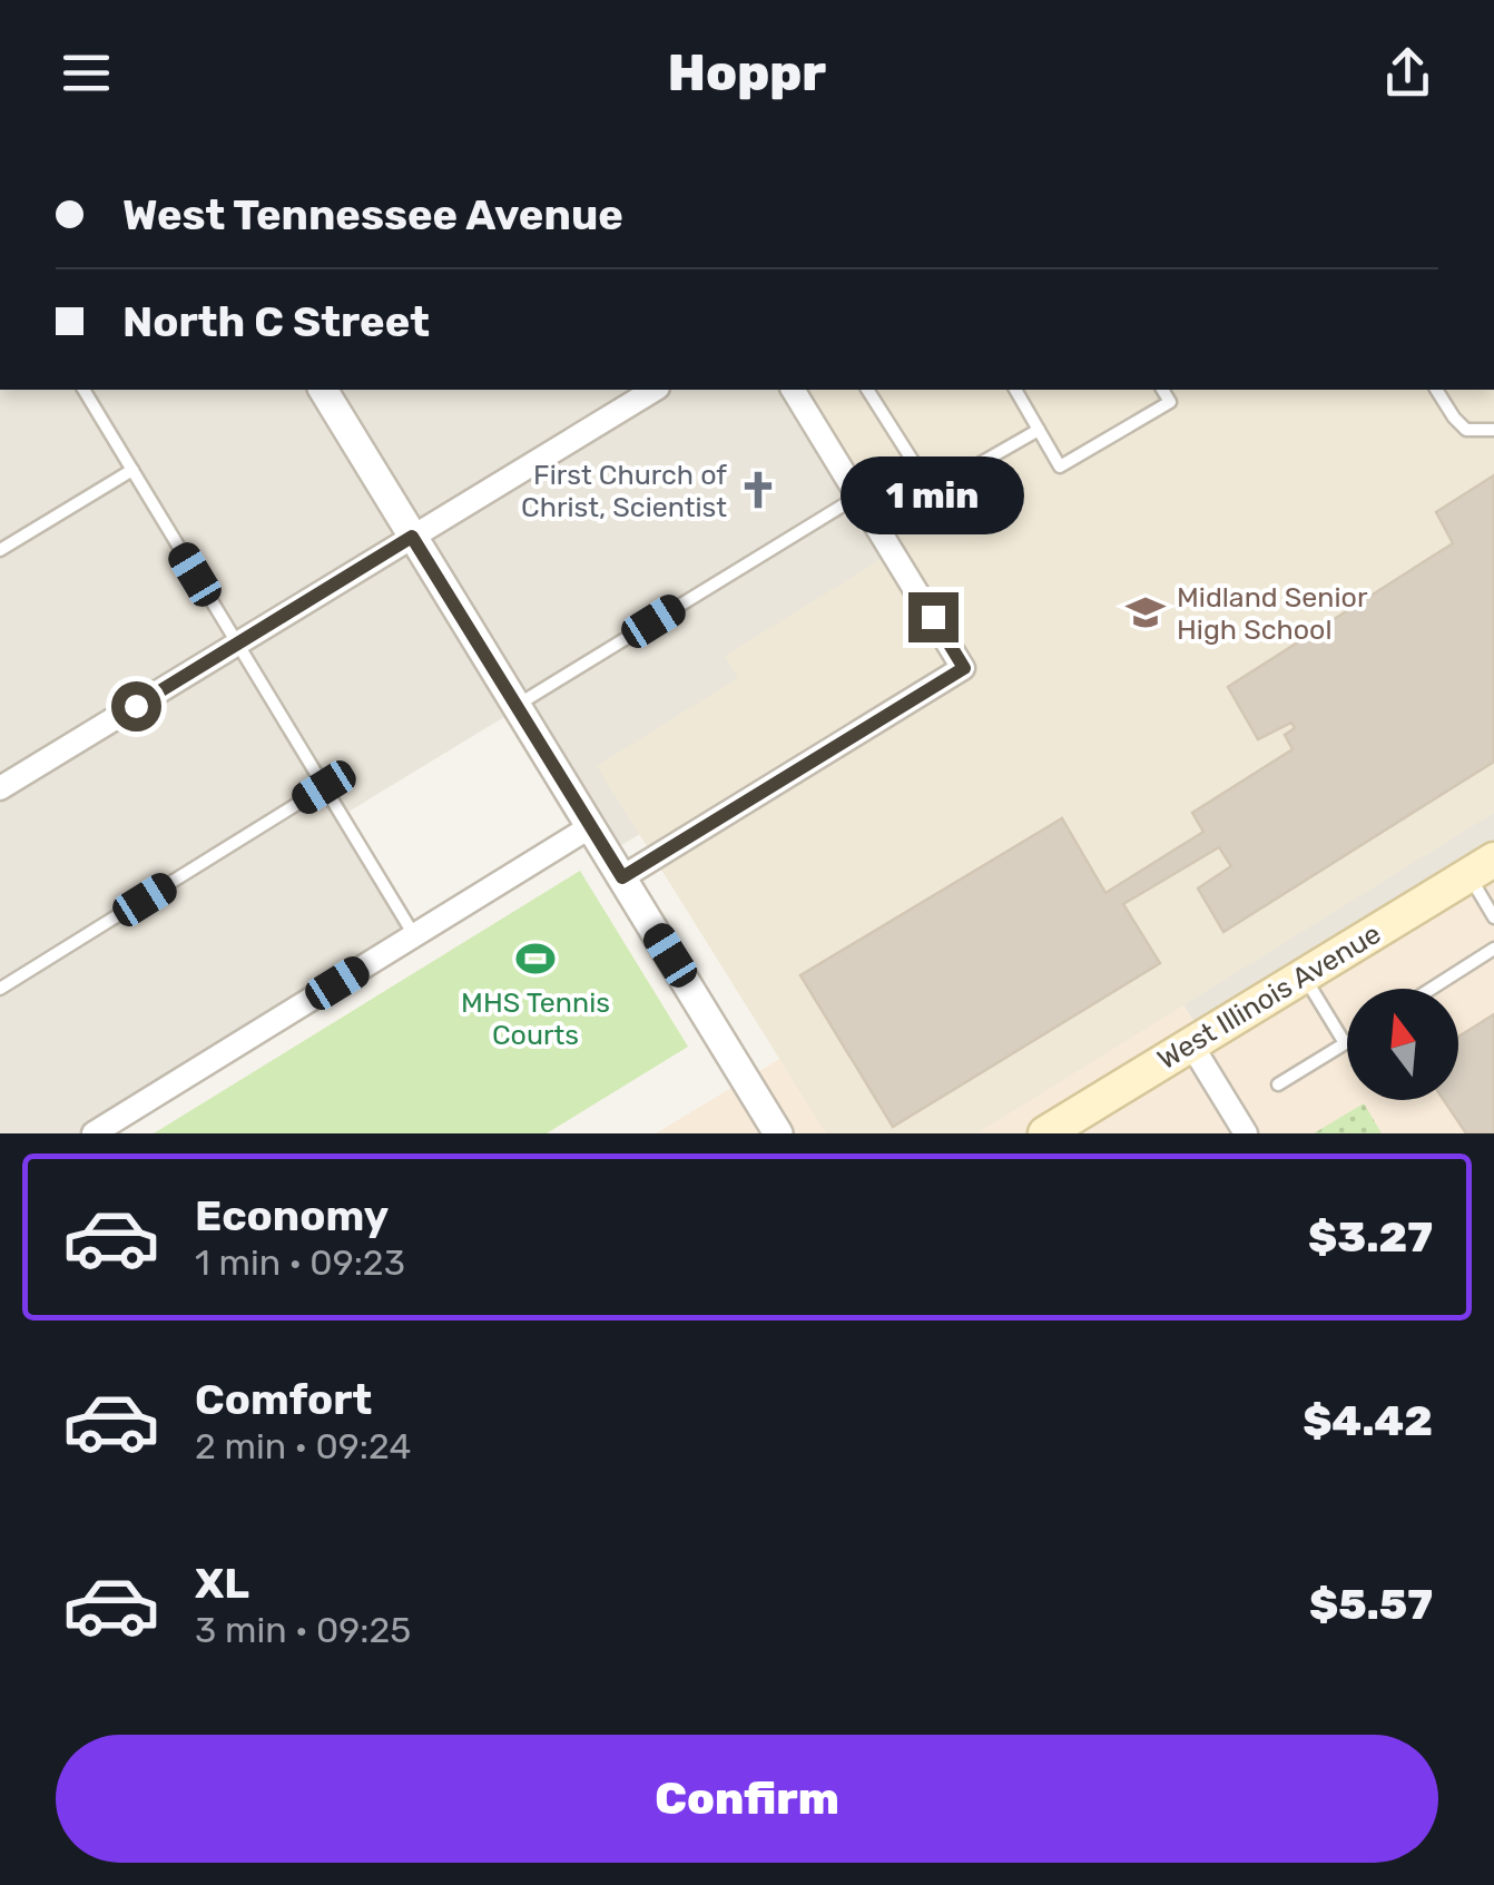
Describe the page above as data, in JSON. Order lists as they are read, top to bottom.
{
  "streets": {
    "main road": ["West Illinois Avenue"]
  },
  "places": {
    "church": ["First Church of Christ, Scientist"],
    "school or university": ["Midland Senior High School"],
    "sports": ["MHS Tennis Courts"]
  },
  "north": "top",
  "page": {
    "header": "Hoppr",
    "banner": ["West Tennessee Avenue", "North C Street"],
    "bubble": "1 min",
    "list": [
      {
        "name": "Economy",
        "note": "1 min · 09:23",
        "value": "$3.27"
      },
      {
        "name": "Comfort",
        "note": "2 min · 09:24",
        "value": "$4.42"
      },
      {
        "name": "XL",
        "note": "3 min · 09:25",
        "value": "$5.57"
      }
    ],
    "buttons": "Confirm"
  }
}
